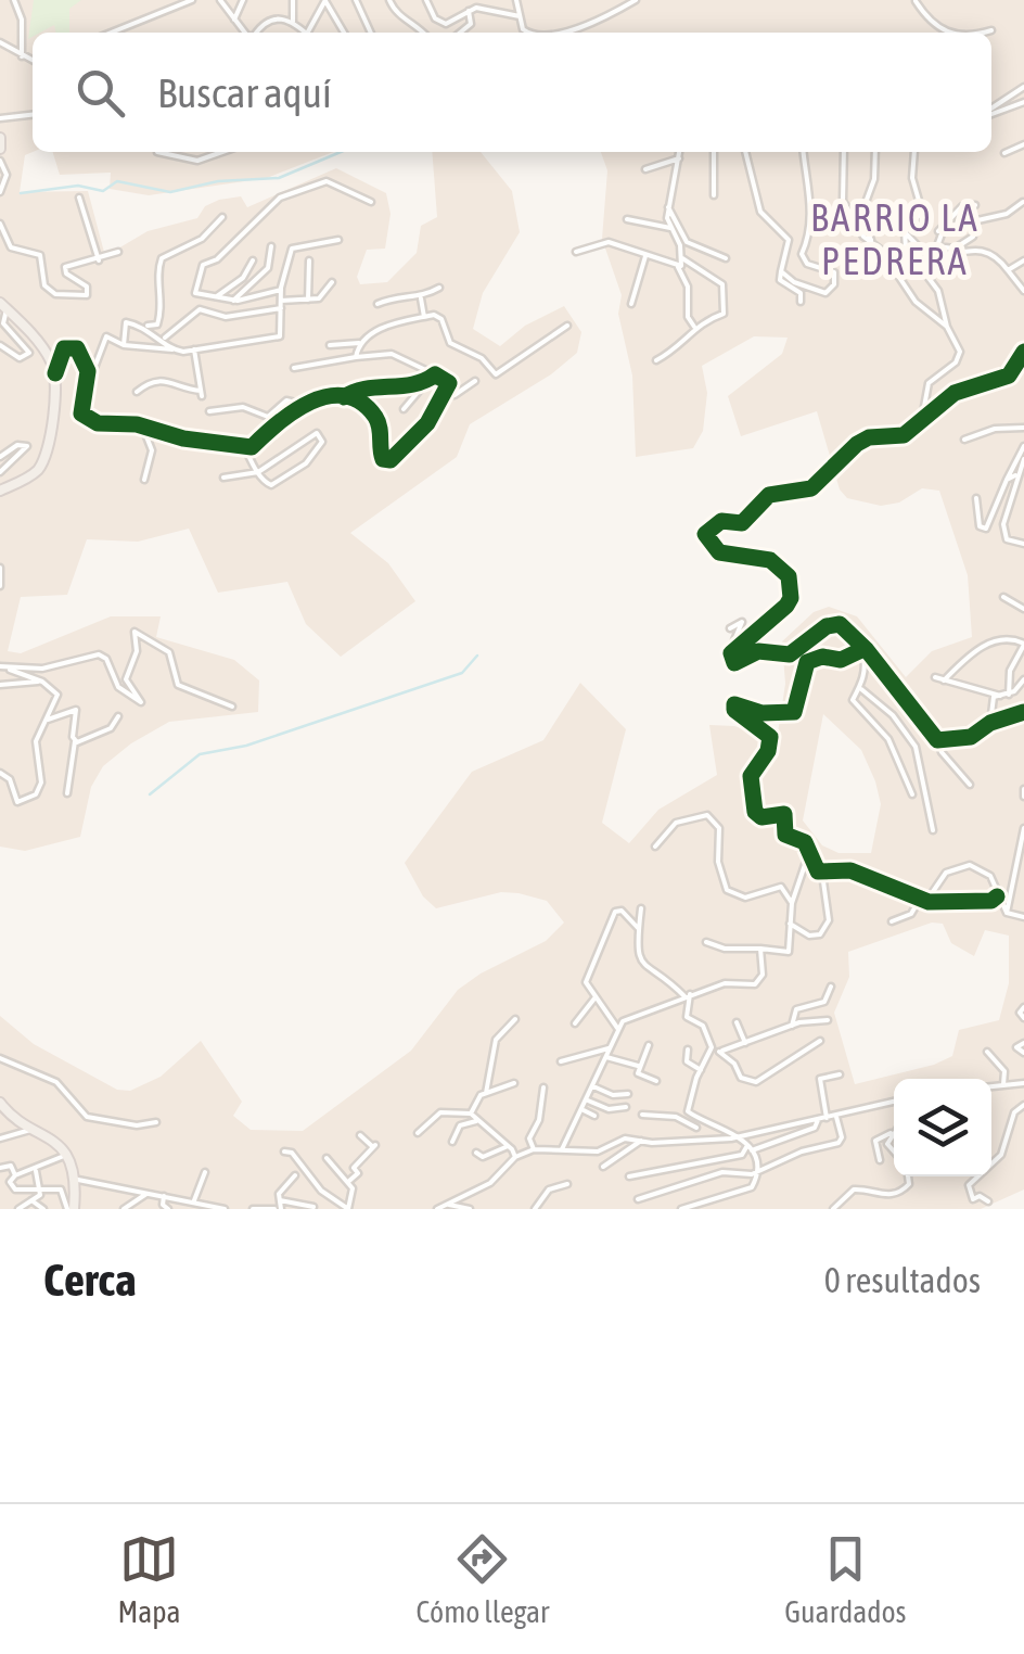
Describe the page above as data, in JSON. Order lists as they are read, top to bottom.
{
  "districts": ["BARRIO LA PEDRERA"],
  "page": {
    "search": "Buscar aquí",
    "heading": ["Cerca", "0 resultados"],
    "nav": ["Mapa", "Cómo llegar", "Guardados"]
  }
}
